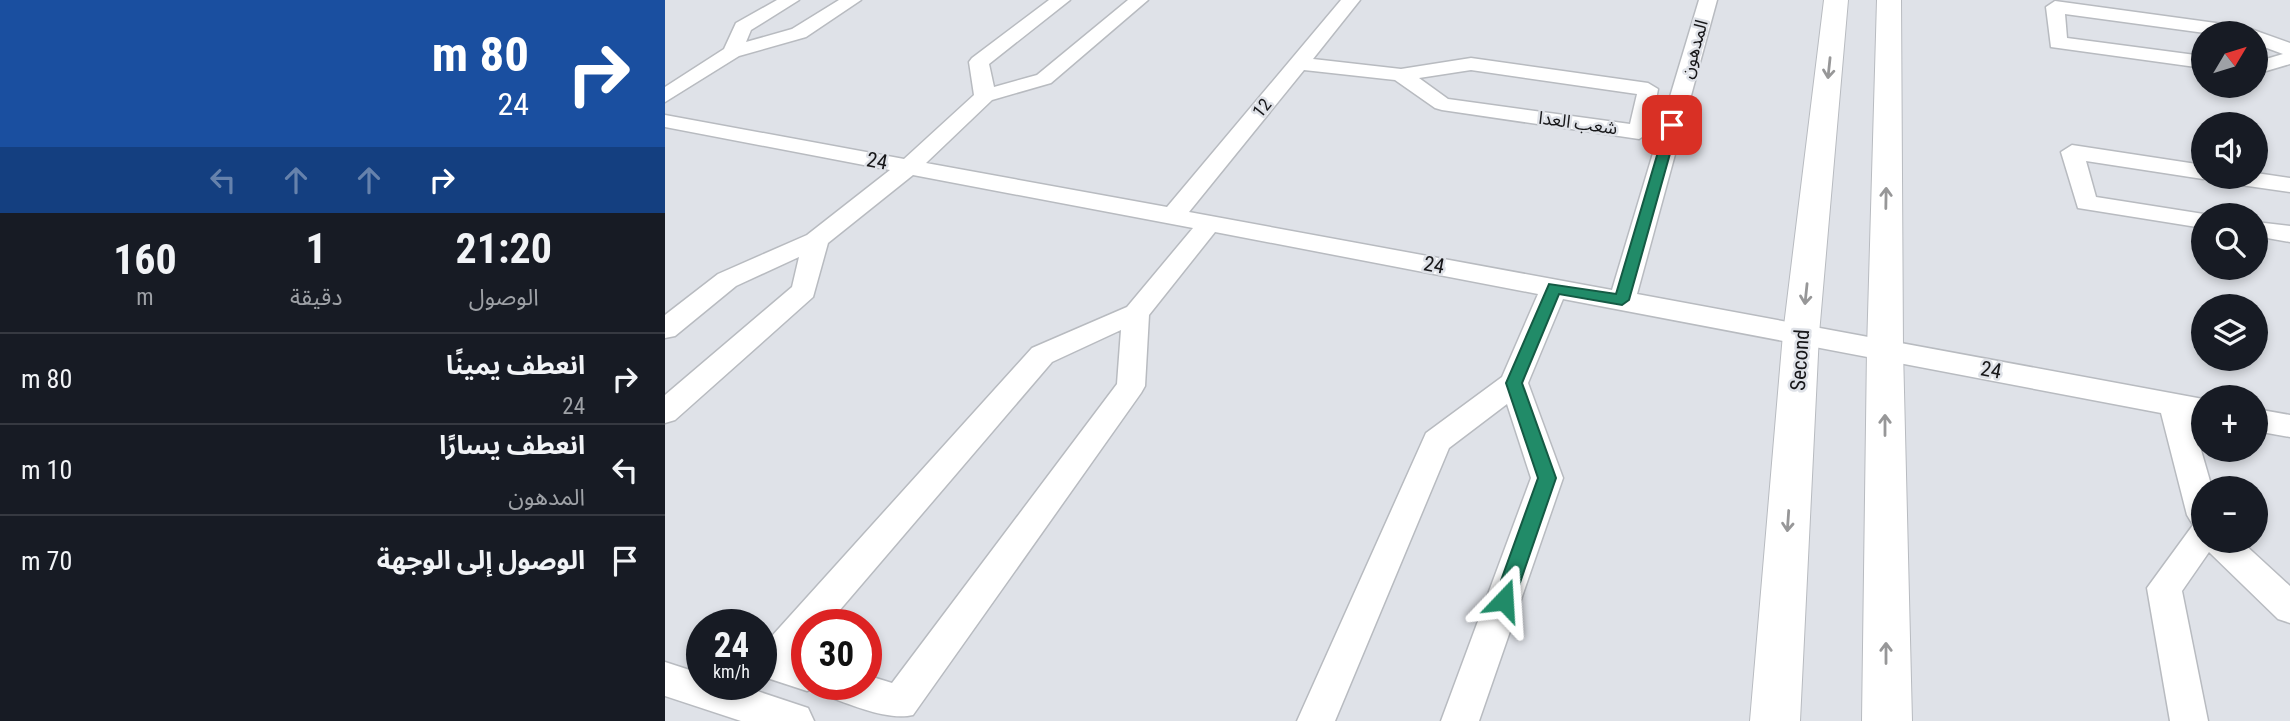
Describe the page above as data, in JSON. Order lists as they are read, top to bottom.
{
  "streets": {
    "street": [
      "المدهون",
      "12",
      "شعب العدا",
      "24",
      "Second"
    ]
  },
  "crossings": [
    ["المدهون", "24"],
    ["12", "شعب العدا"],
    ["12", "24"],
    ["24", "Second"]
  ],
  "north": "top right",
  "page": {
    "turn": ["80 m", "24"],
    "map_buttons": ["+", "−"],
    "eta": [
      "21:20",
      "الوصول",
      "1",
      "دقيقة",
      "160",
      "m"
    ],
    "list": [
      {
        "name": "انعطف يمينًا",
        "note": "24",
        "value": "80 m"
      },
      {
        "name": "انعطف يسارًا",
        "note": "المدهون",
        "value": "10 m"
      },
      {
        "name": "الوصول إلى الوجهة",
        "value": "70 m"
      }
    ],
    "speed": "24 km/h",
    "limit": "30"
  }
}
